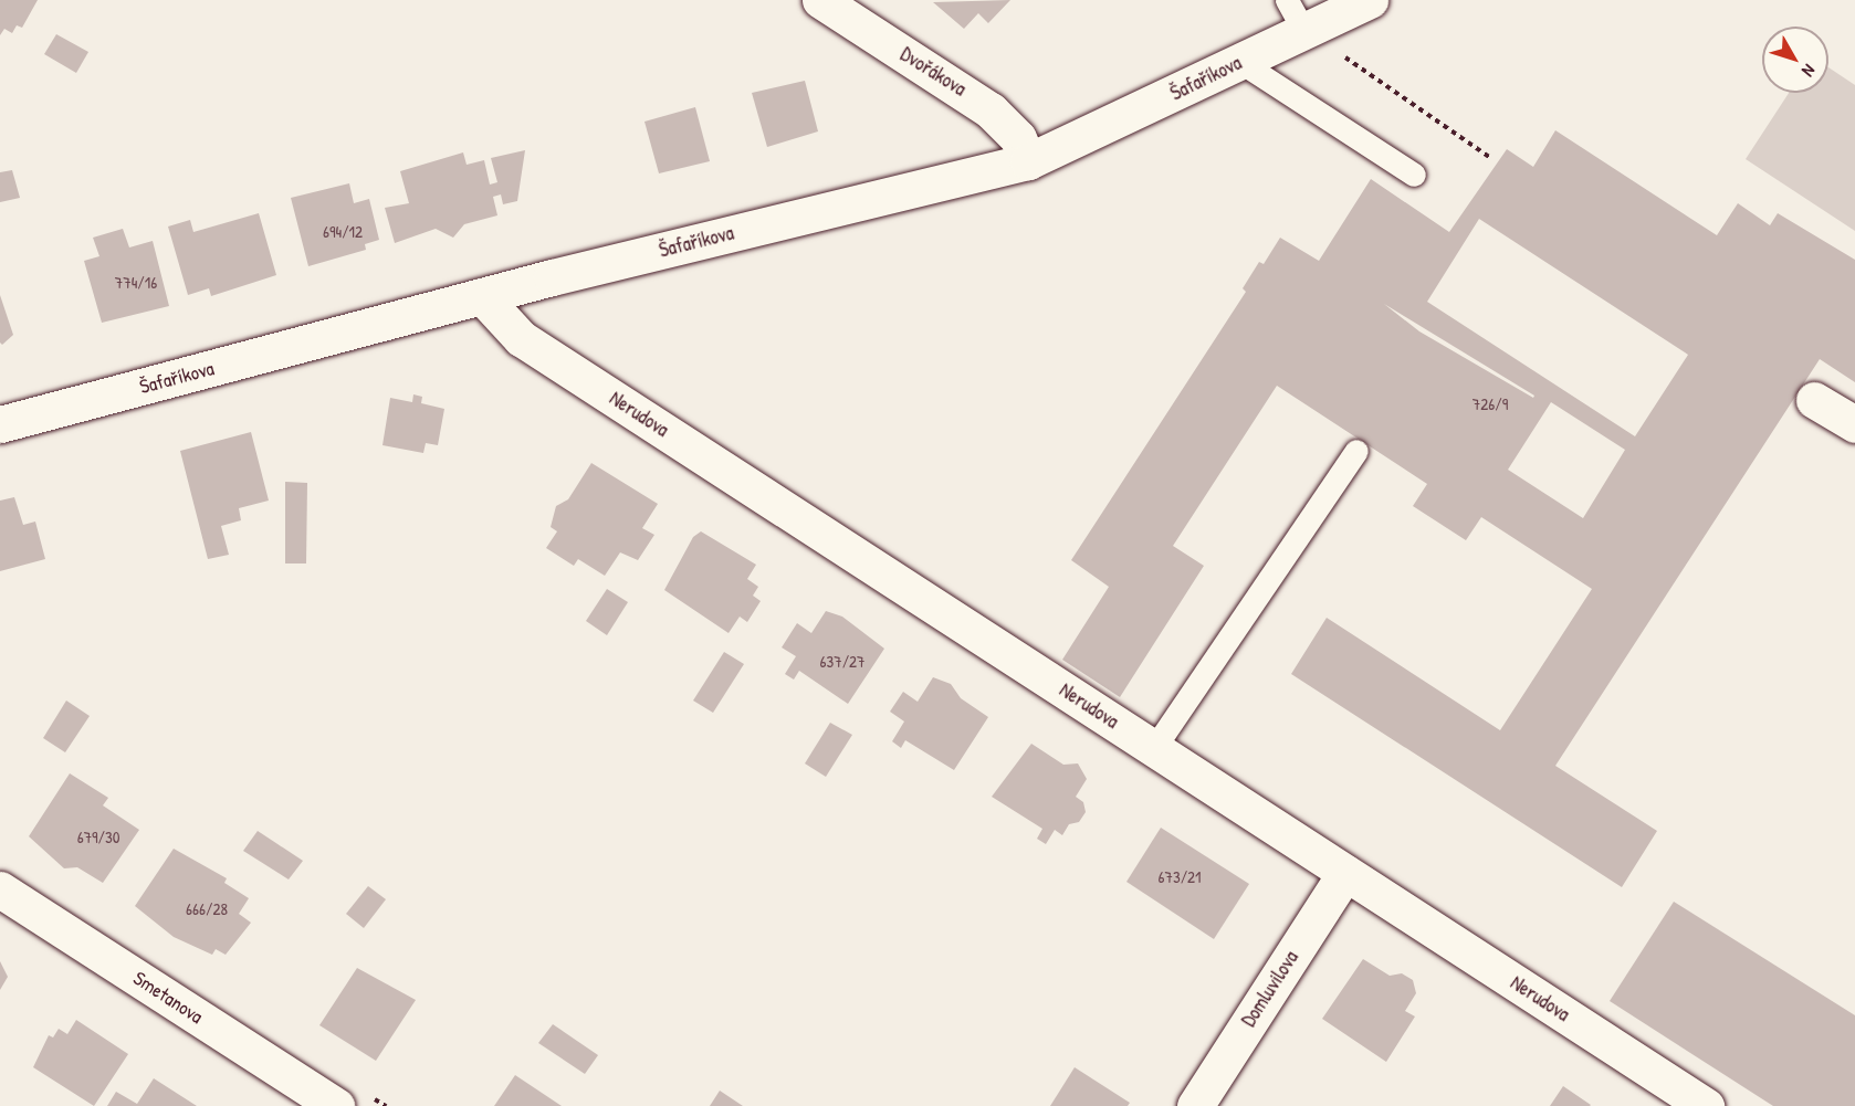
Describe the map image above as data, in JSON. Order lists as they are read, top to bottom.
{
  "streets": {
    "street": [
      "Dvořákova",
      "Šafaříkova",
      "Nerudova",
      "Domluvilova",
      "Smetanova"
    ]
  },
  "crossings": [
    ["Dvořákova", "Šafaříkova"],
    ["Šafaříkova", "Nerudova"],
    ["Nerudova", "Domluvilova"]
  ],
  "house_numbers": [
    "694/12",
    "774/16",
    "726/9",
    "637/27",
    "679/30",
    "673/21",
    "666/28"
  ],
  "north": "bottom right"
}
